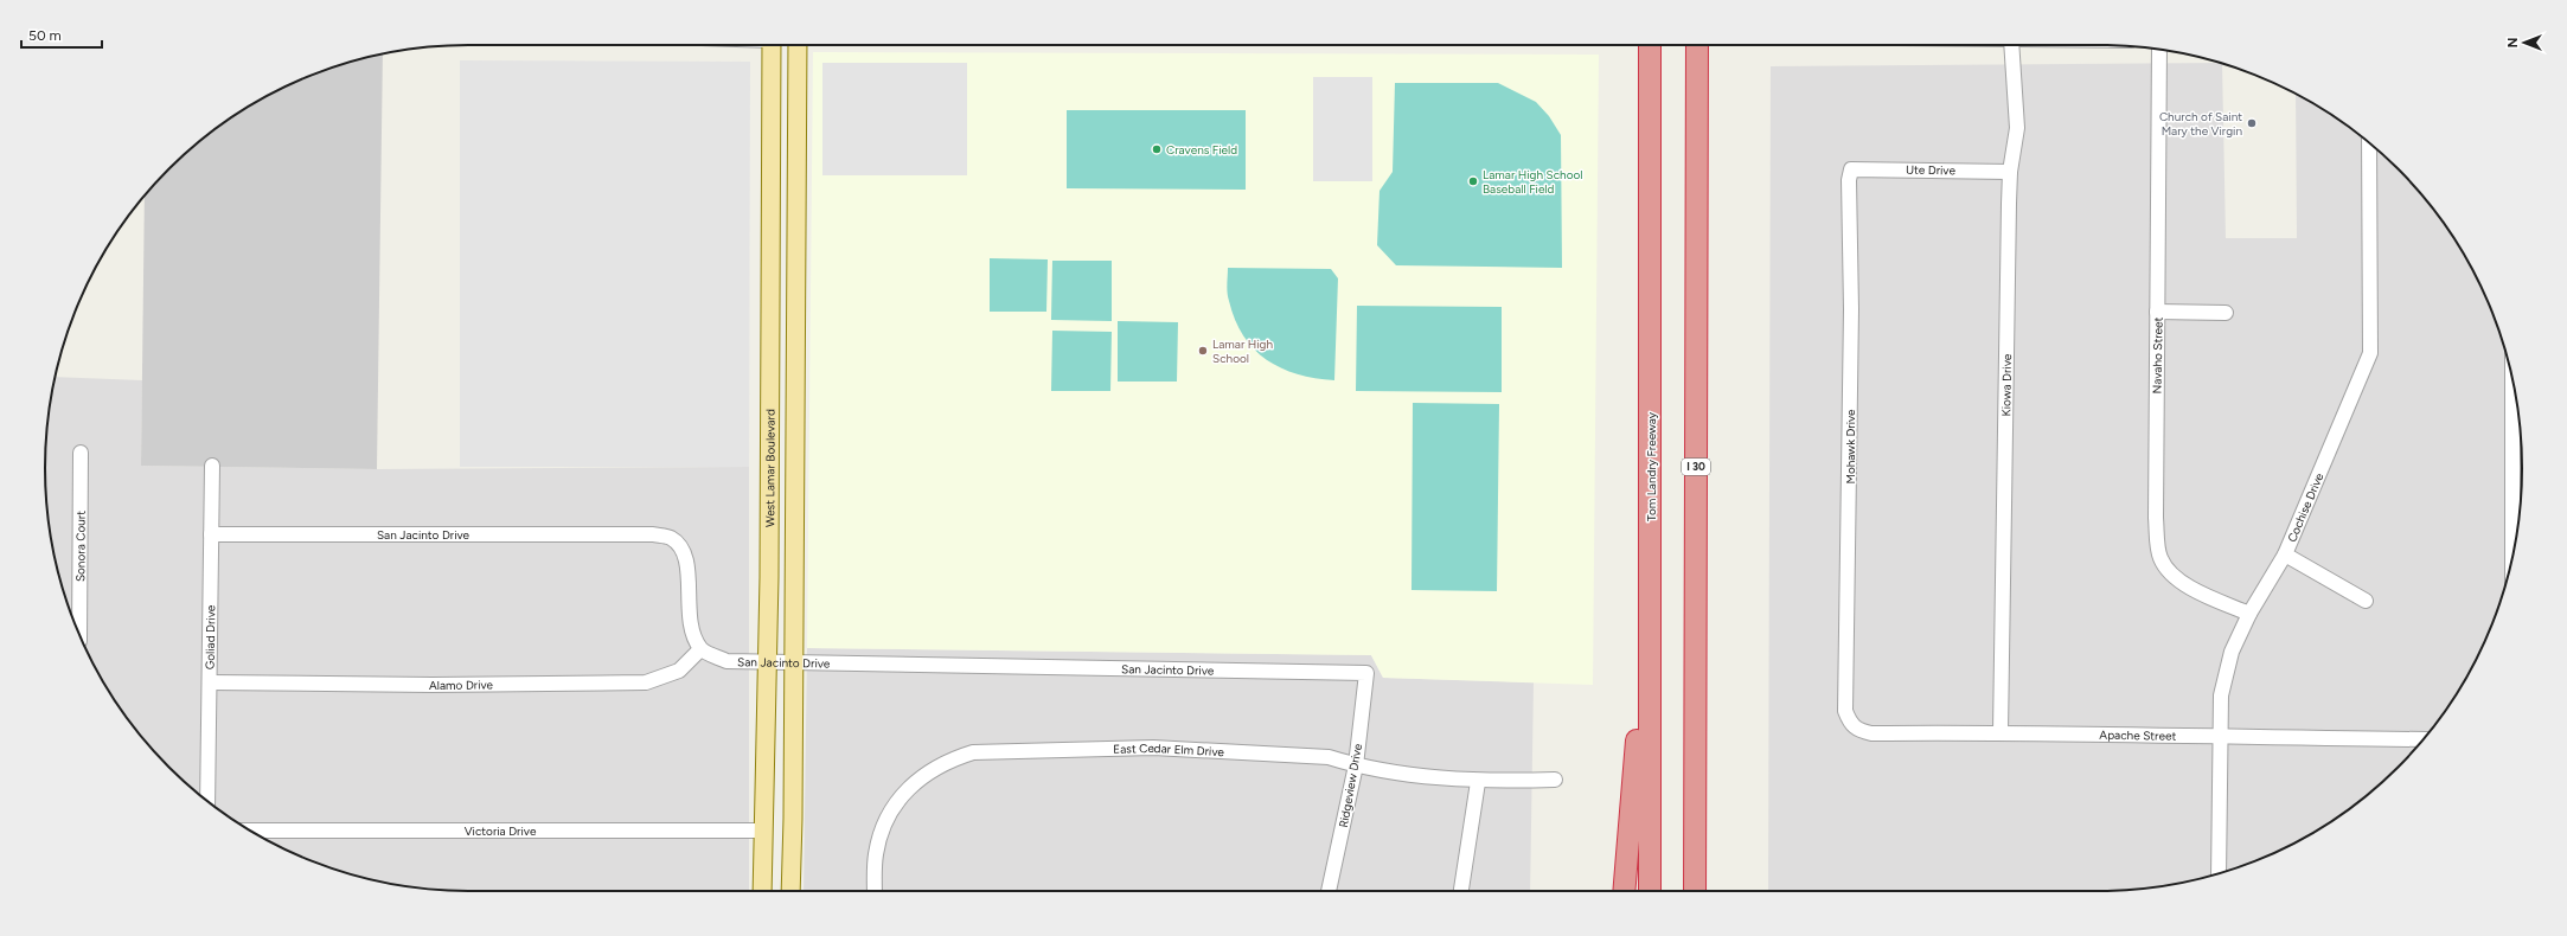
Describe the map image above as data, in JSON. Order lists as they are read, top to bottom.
{
  "streets": {
    "highway": ["Tom Landry Freeway", "I 30"],
    "main road": ["West Lamar Boulevard"],
    "street": [
      "Ute Drive",
      "Navaho Street",
      "Kiowa Drive",
      "Mohawk Drive",
      "Cochise Drive",
      "San Jacinto Drive",
      "Sonora Court",
      "Goliad Drive",
      "Alamo Drive",
      "Apache Street",
      "East Cedar Elm Drive",
      "Ridgeview Drive",
      "Victoria Drive"
    ]
  },
  "crossings": [
    ["Ute Drive", "Kiowa Drive"],
    ["Ute Drive", "Mohawk Drive"],
    ["Navaho Street", "Cochise Drive"],
    ["Kiowa Drive", "Apache Street"],
    ["Mohawk Drive", "Apache Street"],
    ["West Lamar Boulevard", "San Jacinto Drive"],
    ["West Lamar Boulevard", "Victoria Drive"],
    ["Cochise Drive", "Apache Street"],
    ["San Jacinto Drive", "Goliad Drive"],
    ["San Jacinto Drive", "Alamo Drive"],
    ["San Jacinto Drive", "Ridgeview Drive"],
    ["Goliad Drive", "Alamo Drive"],
    ["East Cedar Elm Drive", "Ridgeview Drive"]
  ],
  "places": [
    "Church of Saint Mary the Virgin",
    "Cravens Field",
    "Lamar High School Baseball Field",
    "Lamar High School"
  ],
  "scale_bar": "50 m",
  "north": "left"
}
